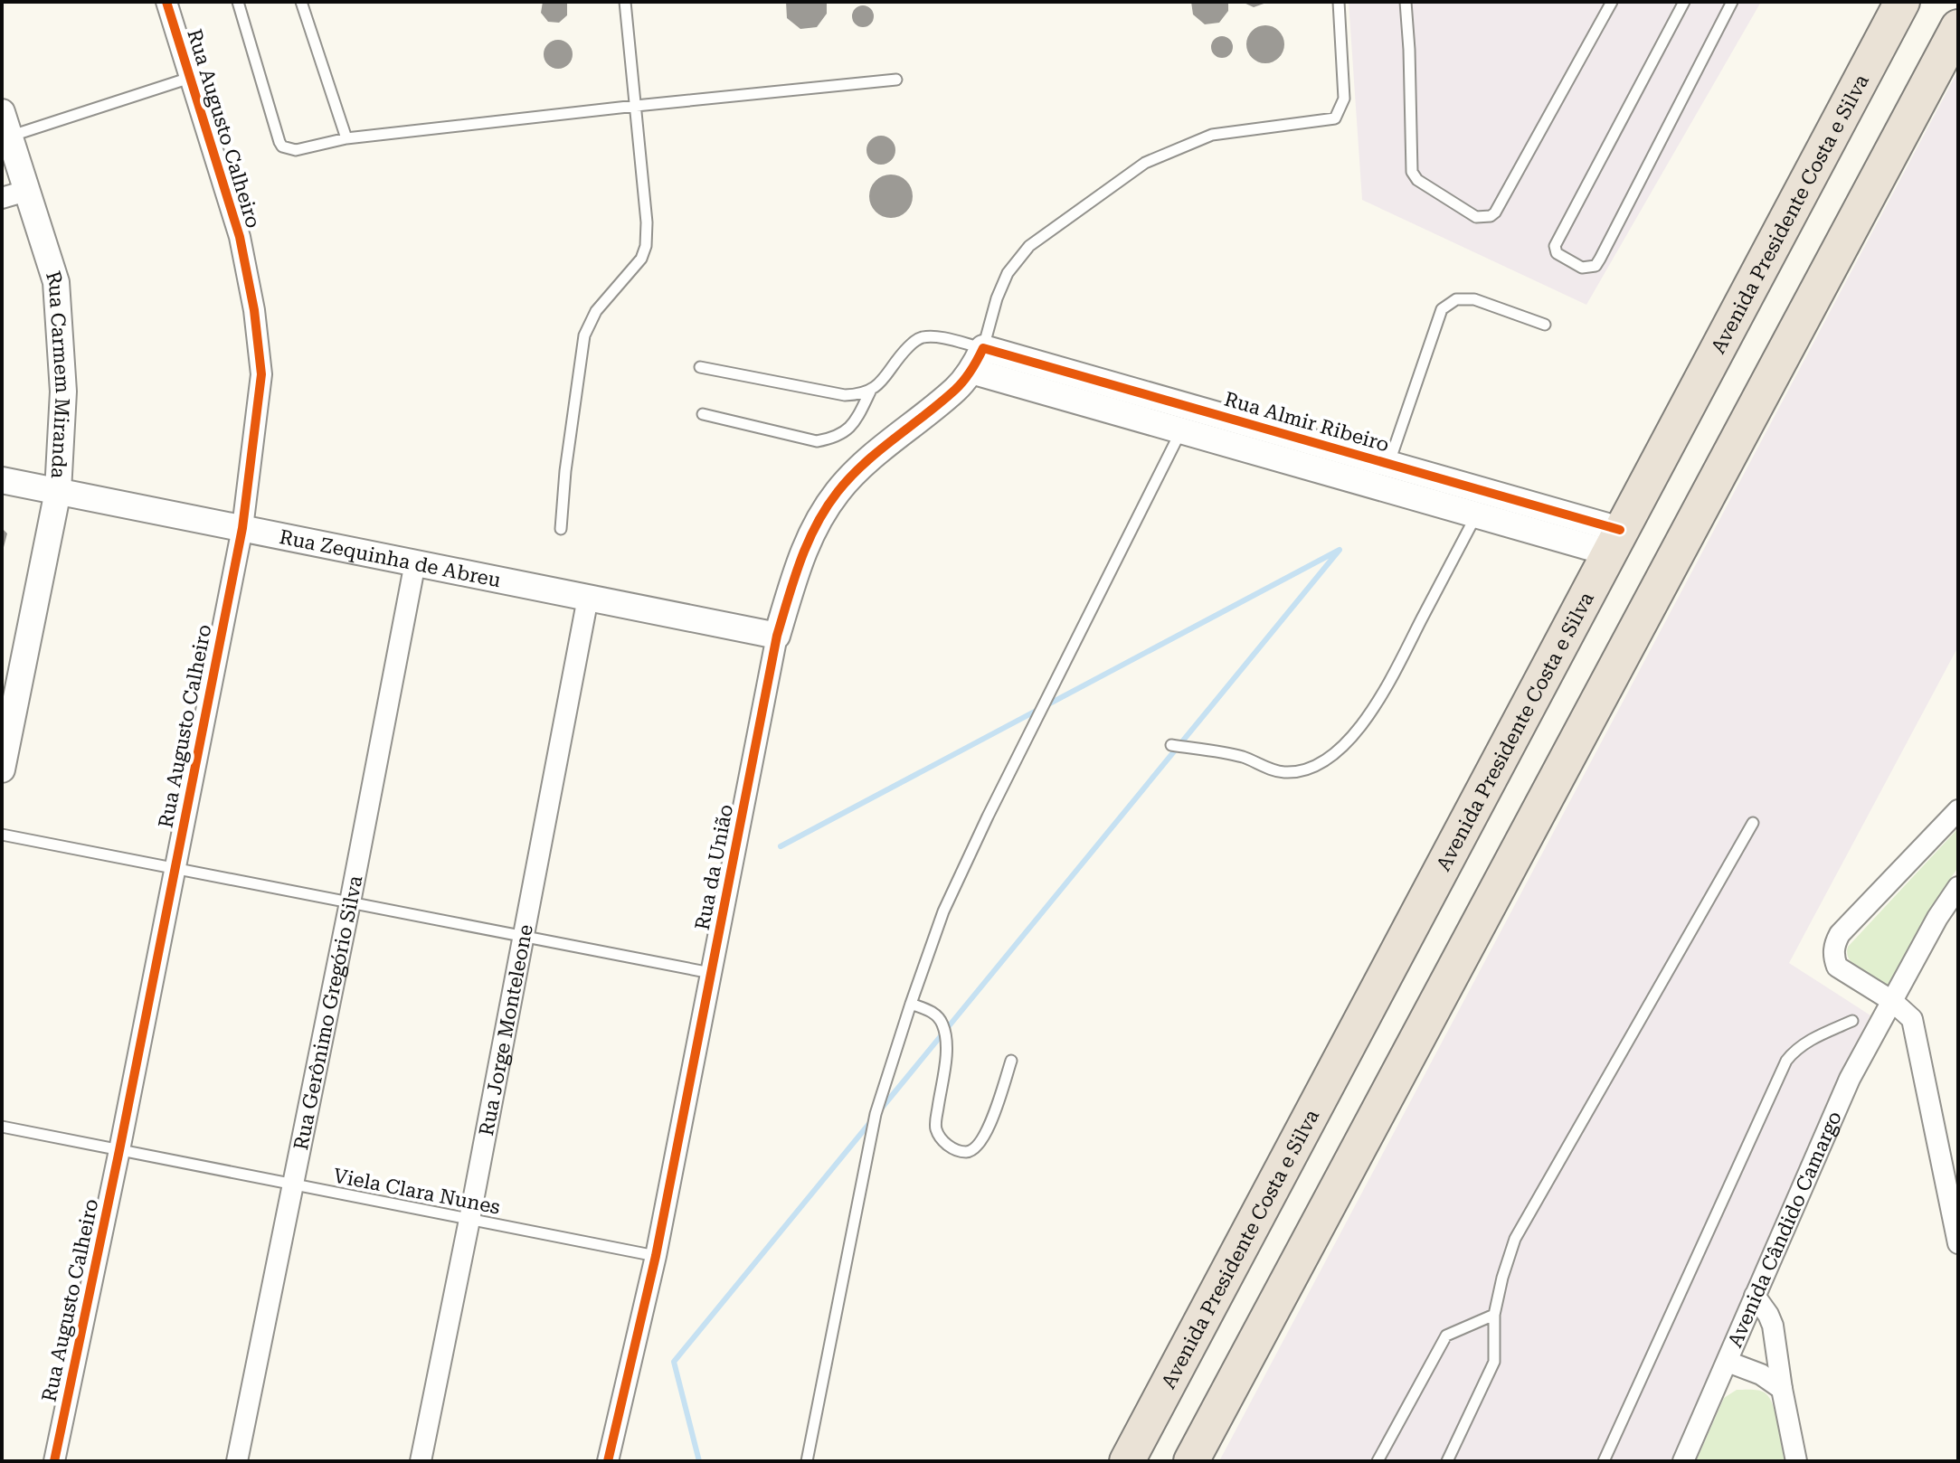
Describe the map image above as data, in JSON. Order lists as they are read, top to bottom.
{
  "streets": {
    "highway": ["Avenida Presidente Costa e Silva"],
    "street": [
      "Rua Augusto Calheiro",
      "Rua Carmem Miranda",
      "Rua Almir Ribeiro",
      "Rua Zequinha de Abreu",
      "Rua da União",
      "Rua Gerônimo Gregório Silva",
      "Rua Jorge Monteleone",
      "Avenida Cândido Camargo"
    ],
    "lane": ["Viela Clara Nunes"]
  },
  "crossings": [
    ["Rua Augusto Calheiro", "Rua Zequinha de Abreu"],
    ["Rua Augusto Calheiro", "Viela Clara Nunes"],
    ["Avenida Presidente Costa e Silva", "Rua Almir Ribeiro"],
    ["Rua Carmem Miranda", "Rua Zequinha de Abreu"],
    ["Rua Almir Ribeiro", "Rua da União"],
    ["Rua Zequinha de Abreu", "Rua da União"],
    ["Rua Zequinha de Abreu", "Rua Gerônimo Gregório Silva"],
    ["Rua Zequinha de Abreu", "Rua Jorge Monteleone"],
    ["Rua da União", "Viela Clara Nunes"],
    ["Rua Gerônimo Gregório Silva", "Viela Clara Nunes"],
    ["Rua Jorge Monteleone", "Viela Clara Nunes"]
  ]
}
